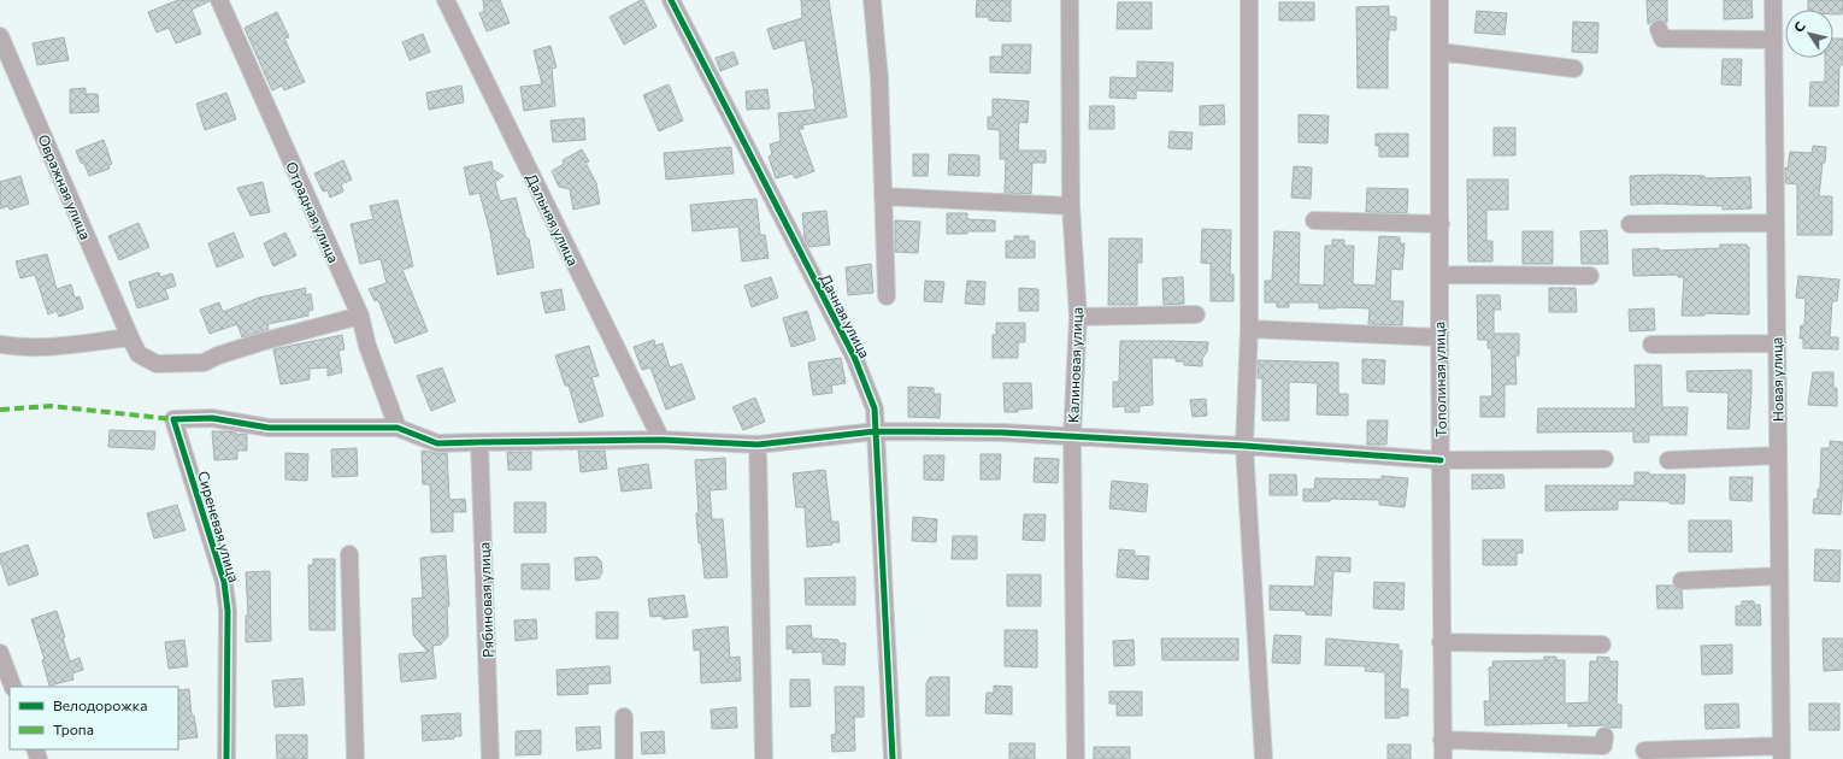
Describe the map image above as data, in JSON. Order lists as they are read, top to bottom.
{
  "streets": {
    "street": [
      "Овражная улица",
      "Отрадная улица",
      "Дальняя улица",
      "Дачная улица",
      "Калиновая улица",
      "Тополиная улица",
      "Новая улица",
      "Сиреневая улица",
      "Рябиновая улица"
    ]
  },
  "crossings": [
    ["Овражная улица", "Отрадная улица"],
    ["Отрадная улица", "Сиреневая улица"]
  ],
  "legend": ["Велодорожка", "Тропа"],
  "north": "top left"
}
